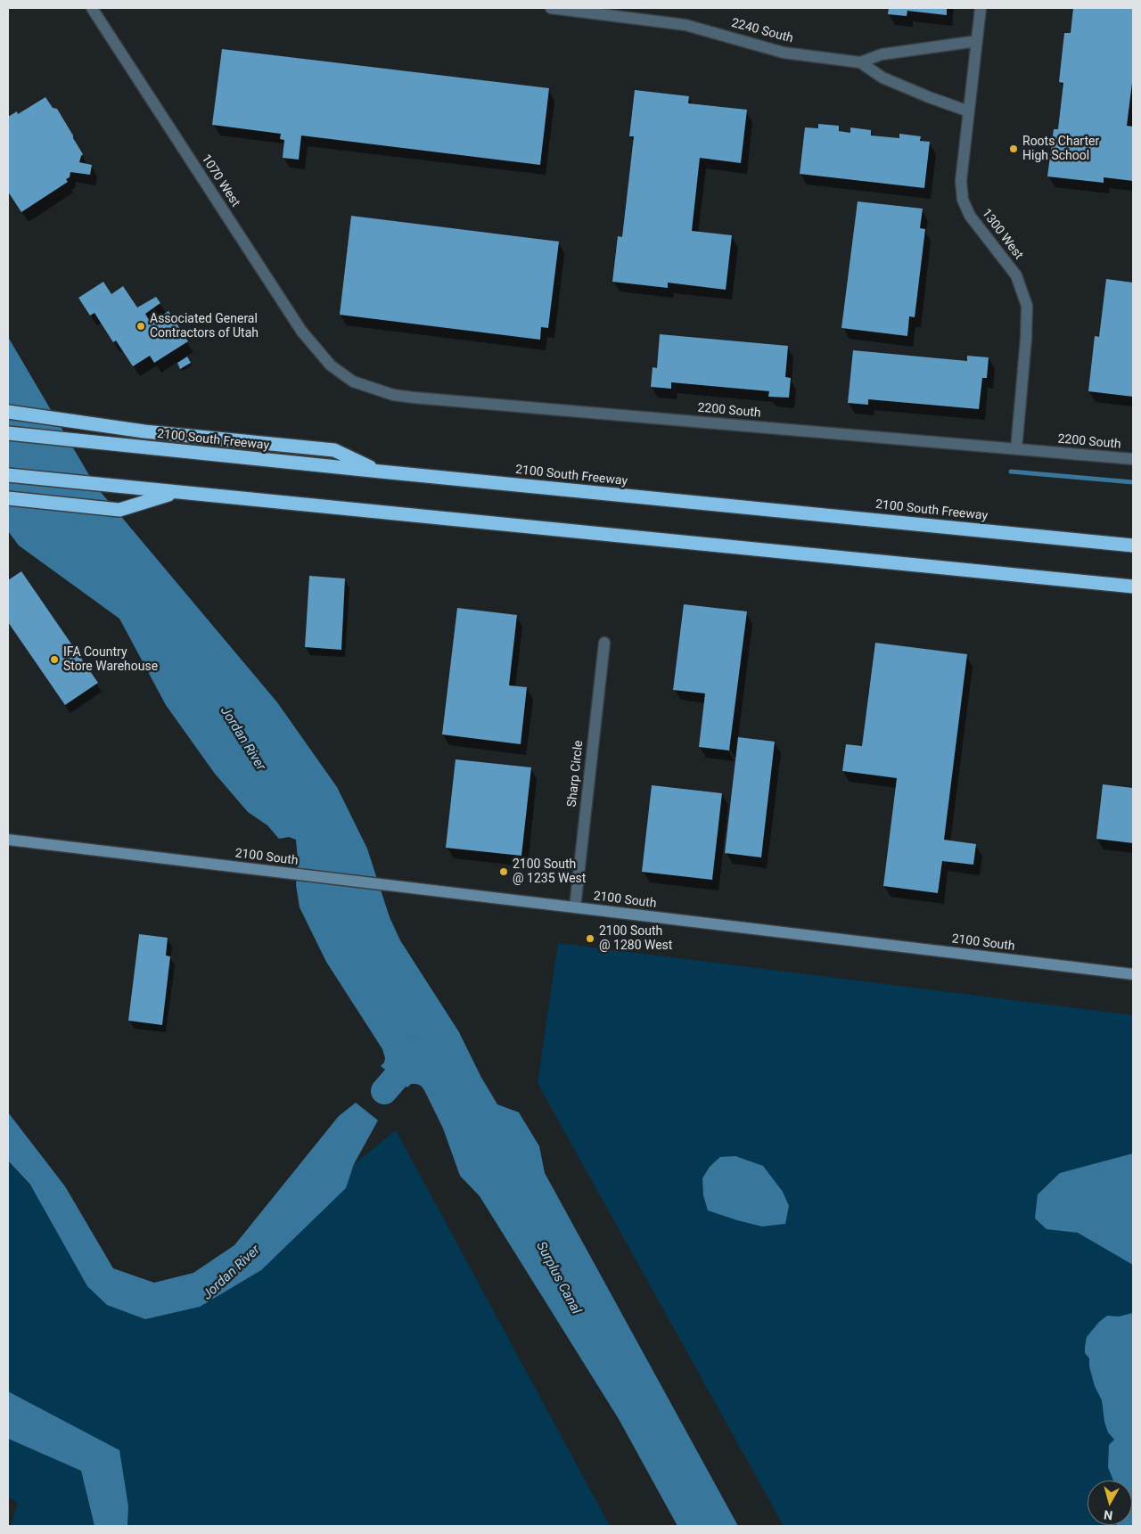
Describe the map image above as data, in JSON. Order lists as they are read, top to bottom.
{
  "streets": {
    "highway": ["2100 South Freeway"],
    "street": [
      "2240 South",
      "1070 West",
      "1300 West",
      "2200 South",
      "Sharp Circle",
      "2100 South"
    ]
  },
  "crossings": [
    ["2240 South", "1300 West"],
    ["1070 West", "2200 South"],
    ["1300 West", "2200 South"],
    ["Sharp Circle", "2100 South"]
  ],
  "water": ["Jordan River", "Surplus Canal"],
  "places": [
    "Roots Charter High School",
    "Associated General Contractors of Utah",
    "IFA Country Store Warehouse",
    "2100 South @ 1235 West",
    "2100 South @ 1280 West"
  ],
  "north": "bottom"
}
